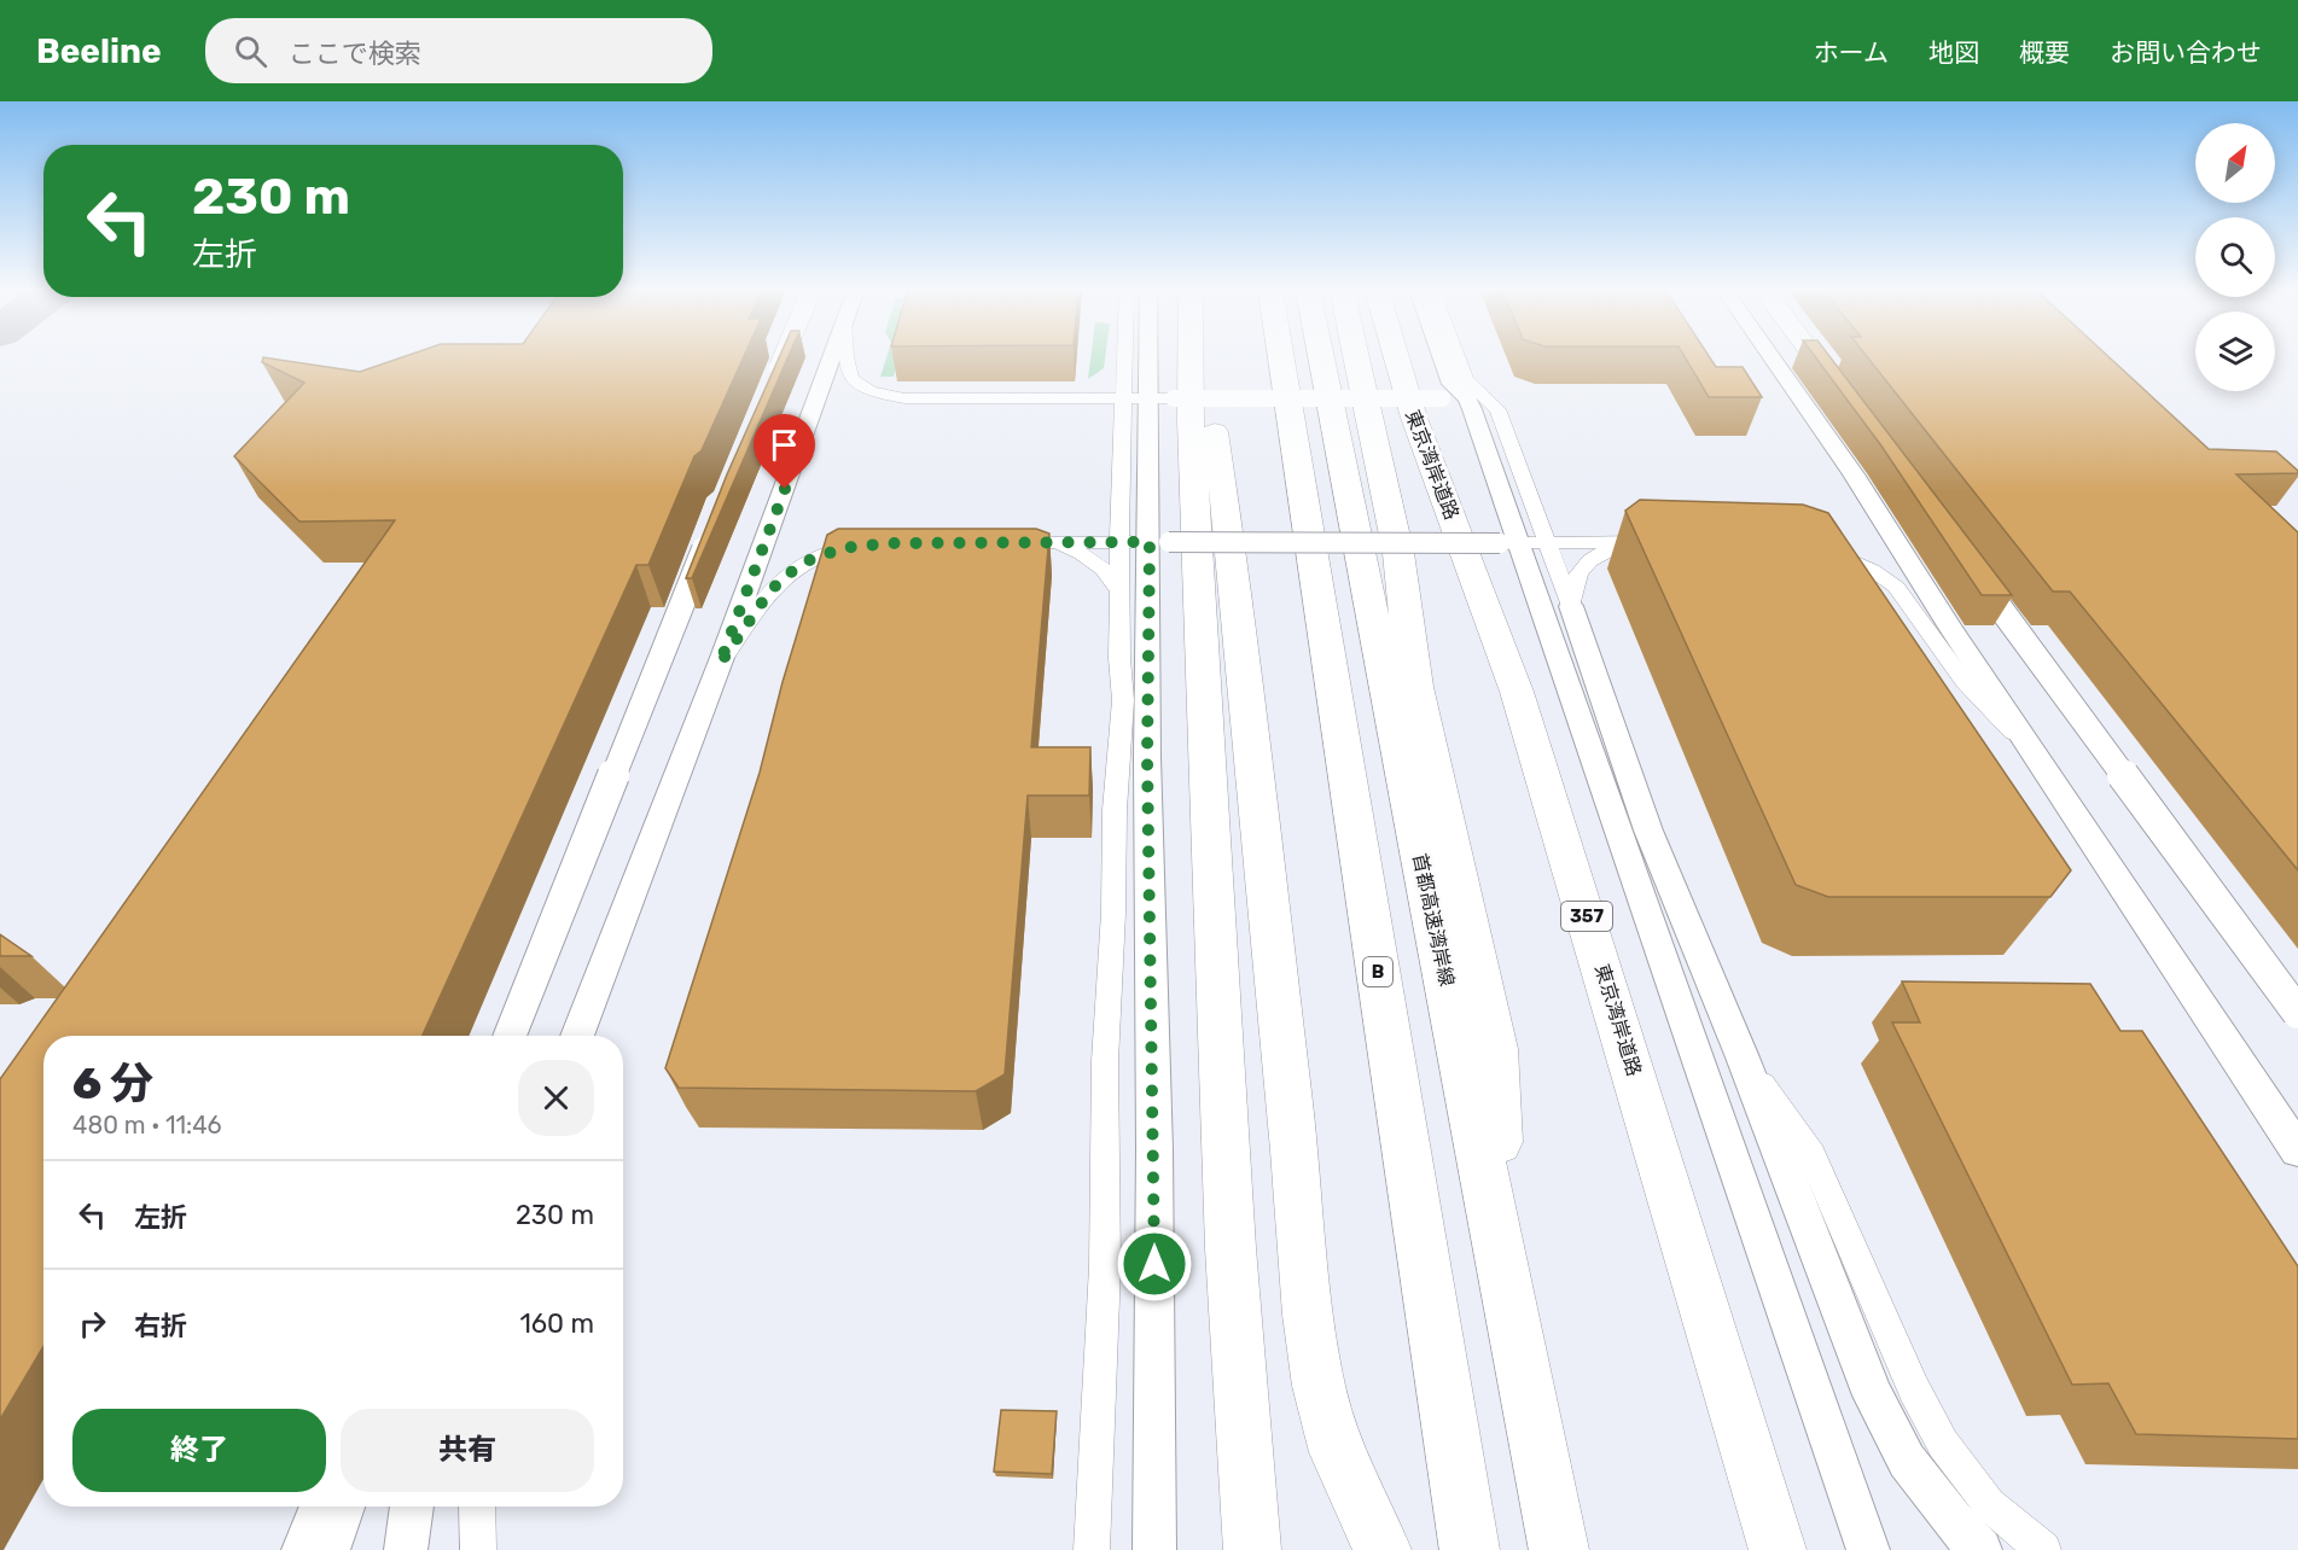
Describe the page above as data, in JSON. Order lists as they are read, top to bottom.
{
  "streets": {
    "highway": [
      "東京湾岸道路",
      "357",
      "首都高速湾岸線",
      "B"
    ]
  },
  "north": "top right",
  "page": {
    "header": "Beeline",
    "search": "ここで検索",
    "nav": [
      "ホーム",
      "地図",
      "概要",
      "お問い合わせ"
    ],
    "turn": ["230 m", "左折"],
    "heading": ["6 分", "480 m · 11:46"],
    "list": [
      {
        "name": "左折",
        "value": "230 m"
      },
      {
        "name": "右折",
        "value": "160 m"
      }
    ],
    "buttons": ["終了", "共有"]
  }
}
